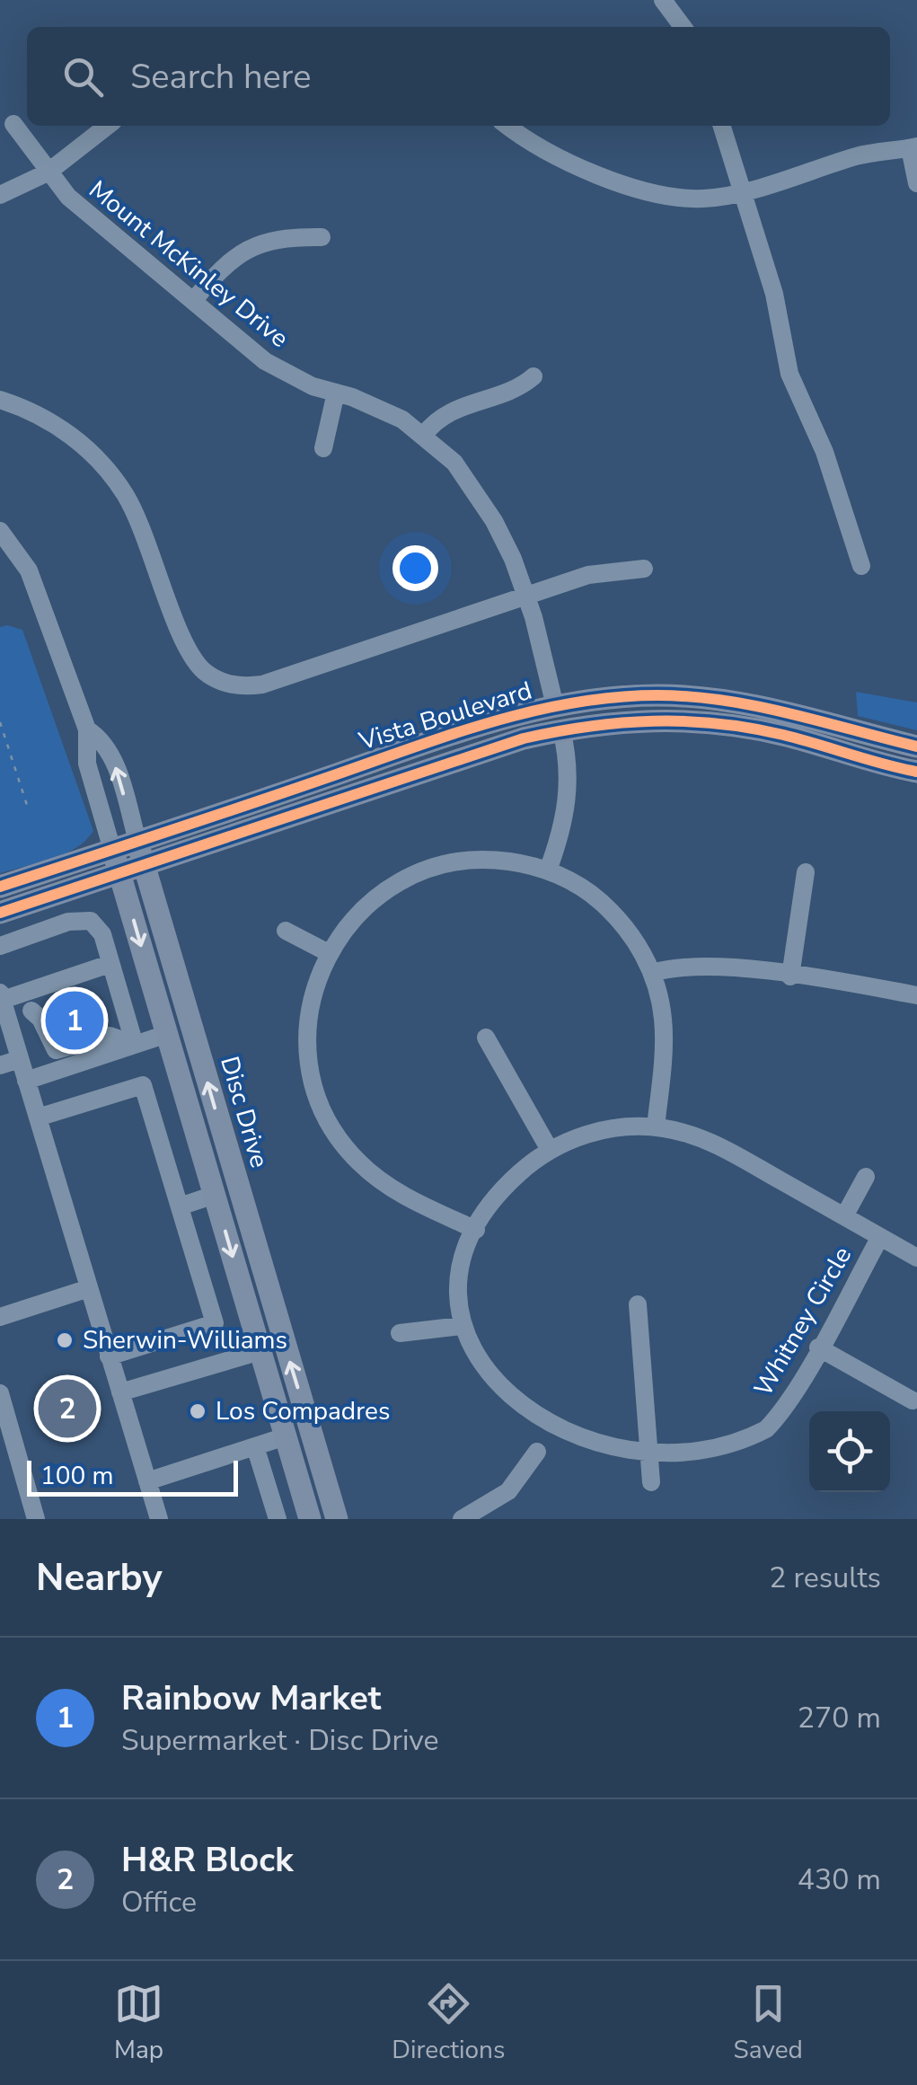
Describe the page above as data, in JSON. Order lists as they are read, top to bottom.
{
  "streets": {
    "main road": ["Vista Boulevard", "Disc Drive"],
    "street": ["Mount McKinley Drive", "Whitney Circle"]
  },
  "crossings": [
    ["Mount McKinley Drive", "Vista Boulevard"],
    ["Vista Boulevard", "Disc Drive"]
  ],
  "places": ["Sherwin-Williams", "Los Compadres"],
  "scale_bar": "100 m",
  "page": {
    "search": "Search here",
    "pins": ["1", "2"],
    "scale": "100 m",
    "heading": ["Nearby", "2 results"],
    "list": [
      {
        "mark": "1",
        "name": "Rainbow Market",
        "note": "Supermarket · Disc Drive",
        "value": "270 m"
      },
      {
        "mark": "2",
        "name": "H&R Block",
        "note": "Office",
        "value": "430 m"
      }
    ],
    "nav": ["Map", "Directions", "Saved"]
  }
}
